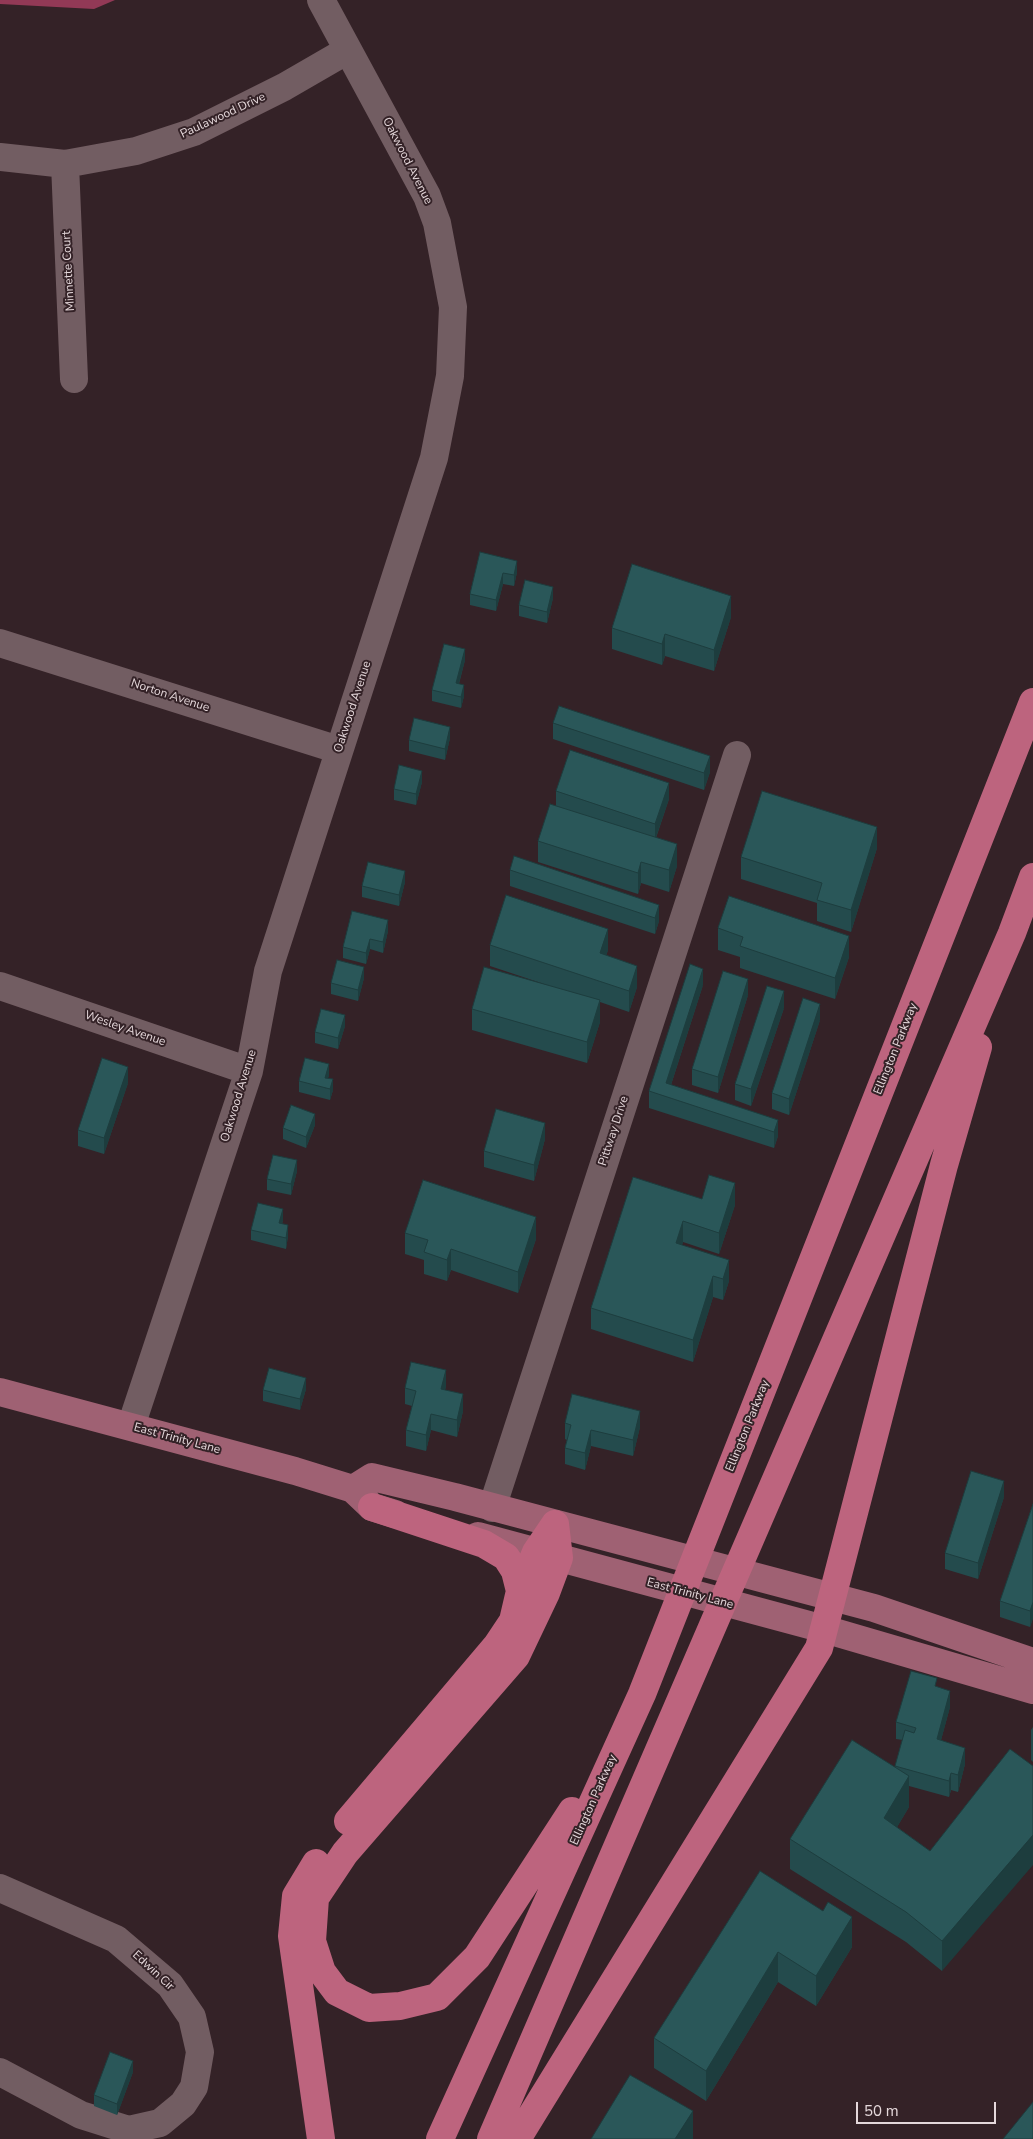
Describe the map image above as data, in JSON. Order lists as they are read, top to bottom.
{
  "streets": {
    "highway": ["Ellington Parkway"],
    "main road": ["East Trinity Lane"],
    "street": [
      "Paulawood Drive",
      "Oakwood Avenue",
      "Minnette Court",
      "Norton Avenue",
      "Wesley Avenue",
      "Pittway Drive",
      "Edwin Cir"
    ]
  },
  "crossings": [
    ["Paulawood Drive", "Oakwood Avenue"],
    ["Paulawood Drive", "Minnette Court"],
    ["Oakwood Avenue", "Norton Avenue"],
    ["Oakwood Avenue", "Wesley Avenue"],
    ["Oakwood Avenue", "East Trinity Lane"]
  ],
  "scale_bar": "50 m"
}
